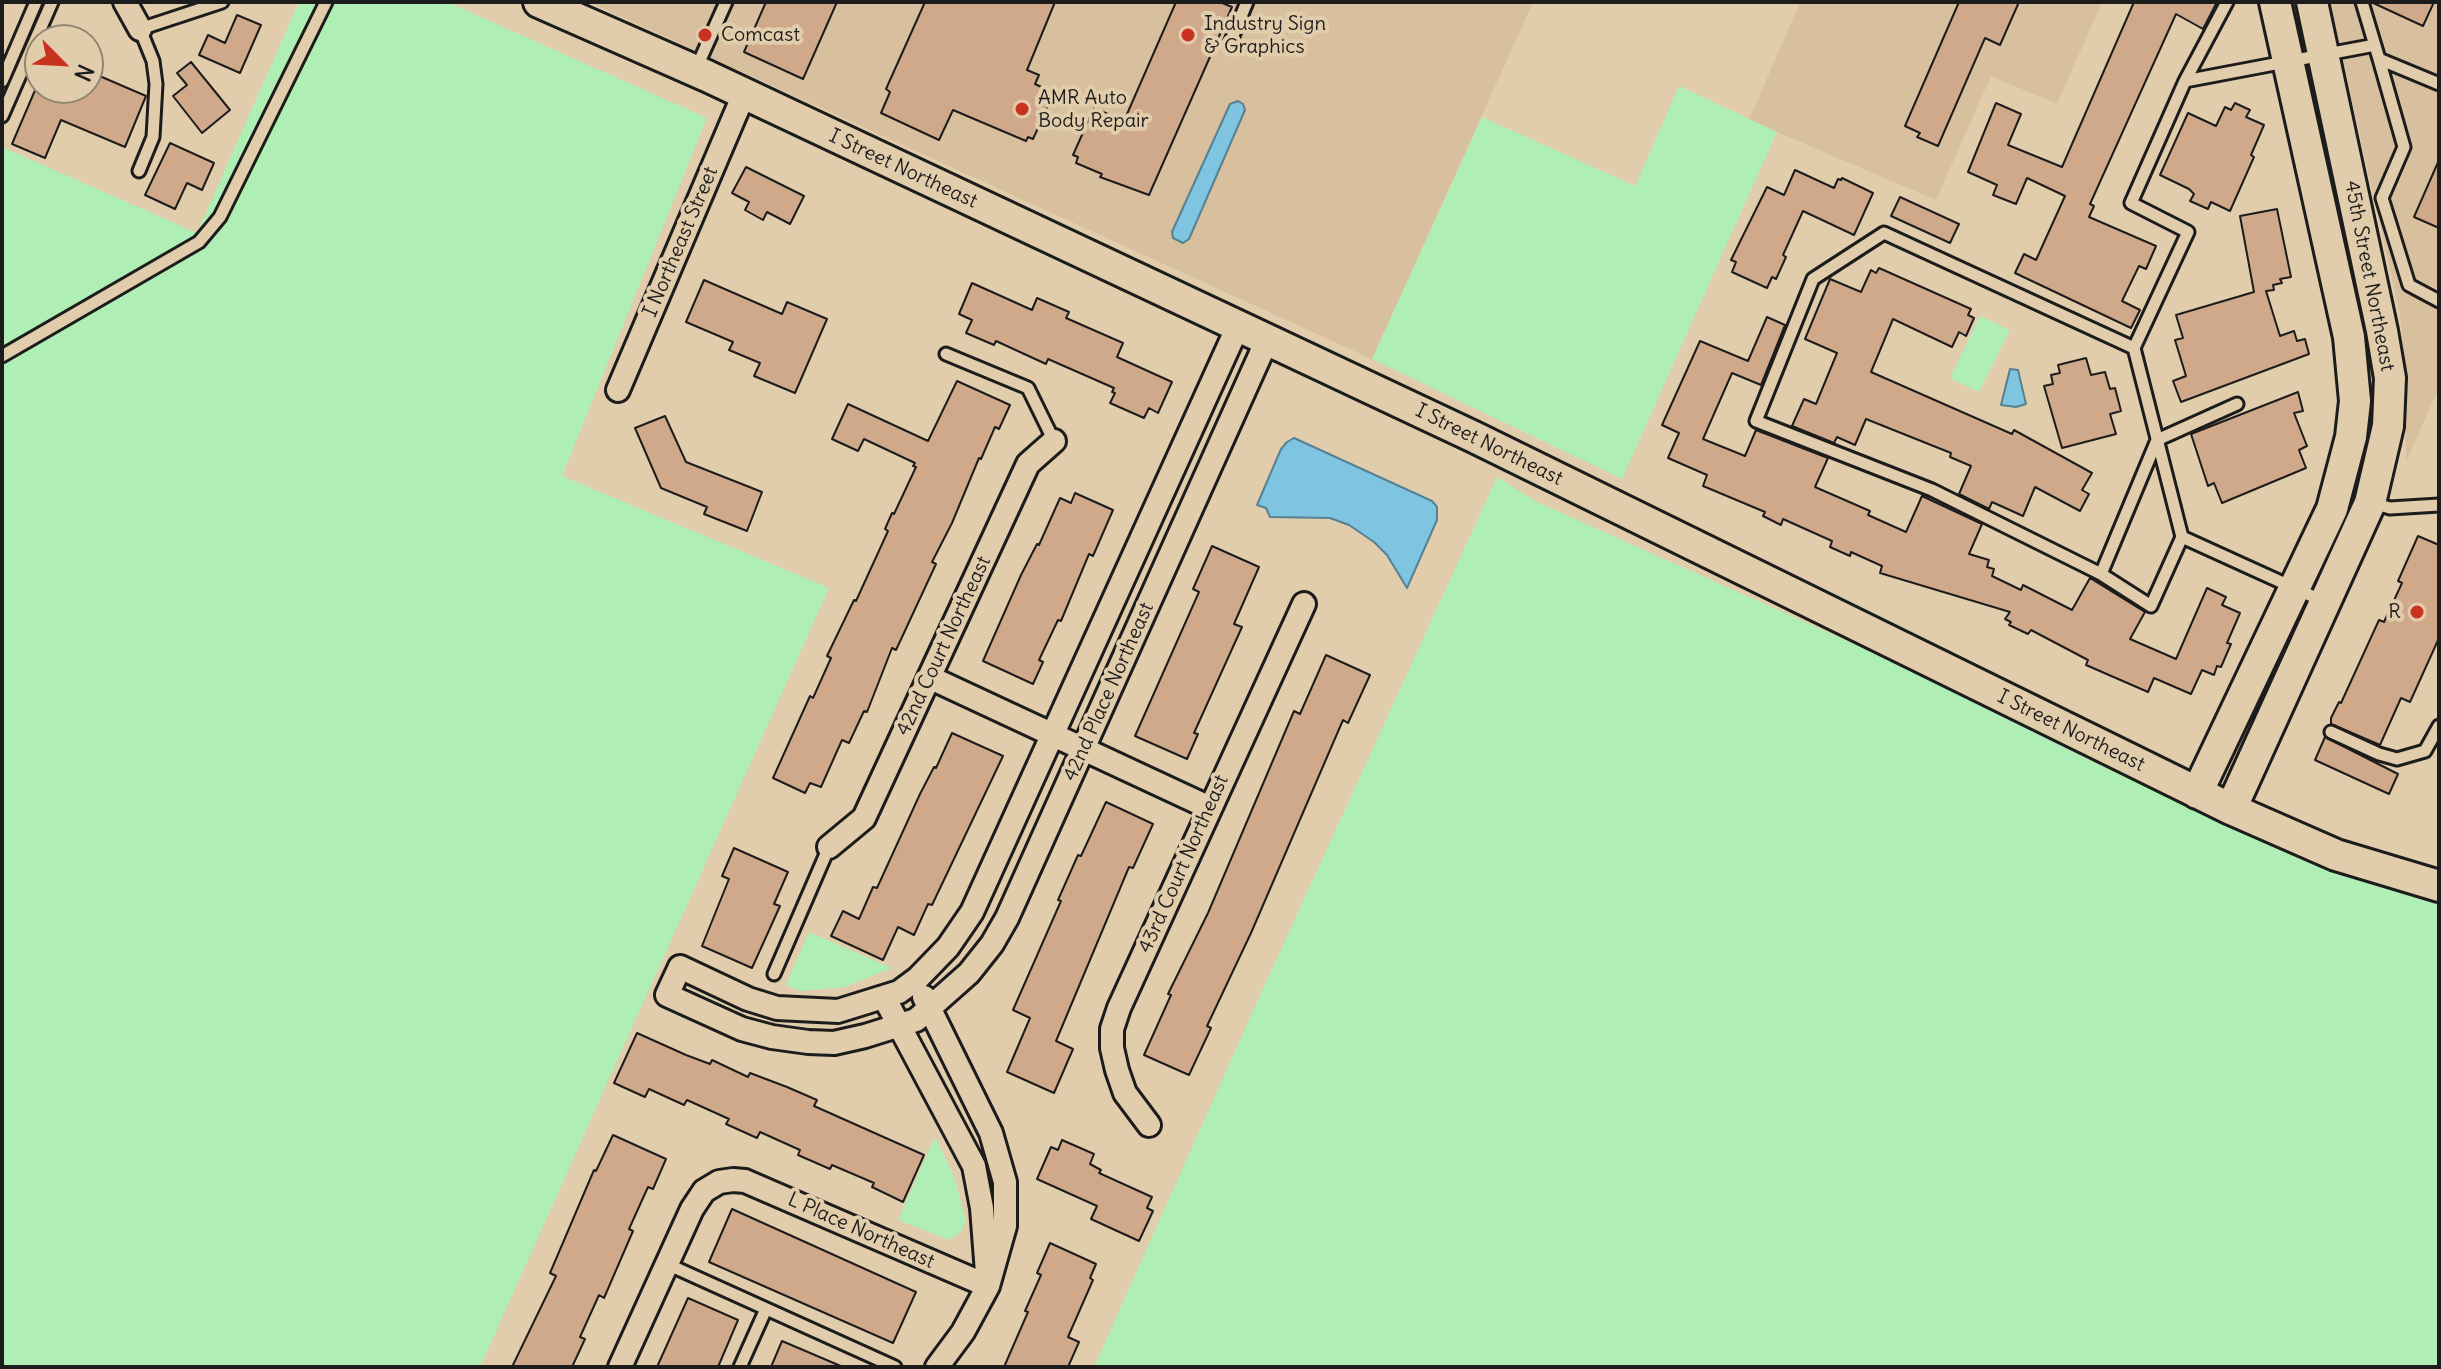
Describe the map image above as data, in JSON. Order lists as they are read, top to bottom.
{
  "streets": {
    "street": [
      "I Street Northeast",
      "I Northeast Street",
      "45th Street Northeast",
      "42nd Court Northeast",
      "42nd Place Northeast",
      "43rd Court Northeast",
      "L Place Northeast"
    ]
  },
  "crossings": [
    ["I Street Northeast", "I Northeast Street"],
    ["I Street Northeast", "45th Street Northeast"],
    ["I Street Northeast", "42nd Place Northeast"]
  ],
  "places": [
    "Comcast",
    "Industry Sign & Graphics",
    "AMR Auto Body Repair",
    "R"
  ],
  "north": "bottom right"
}
